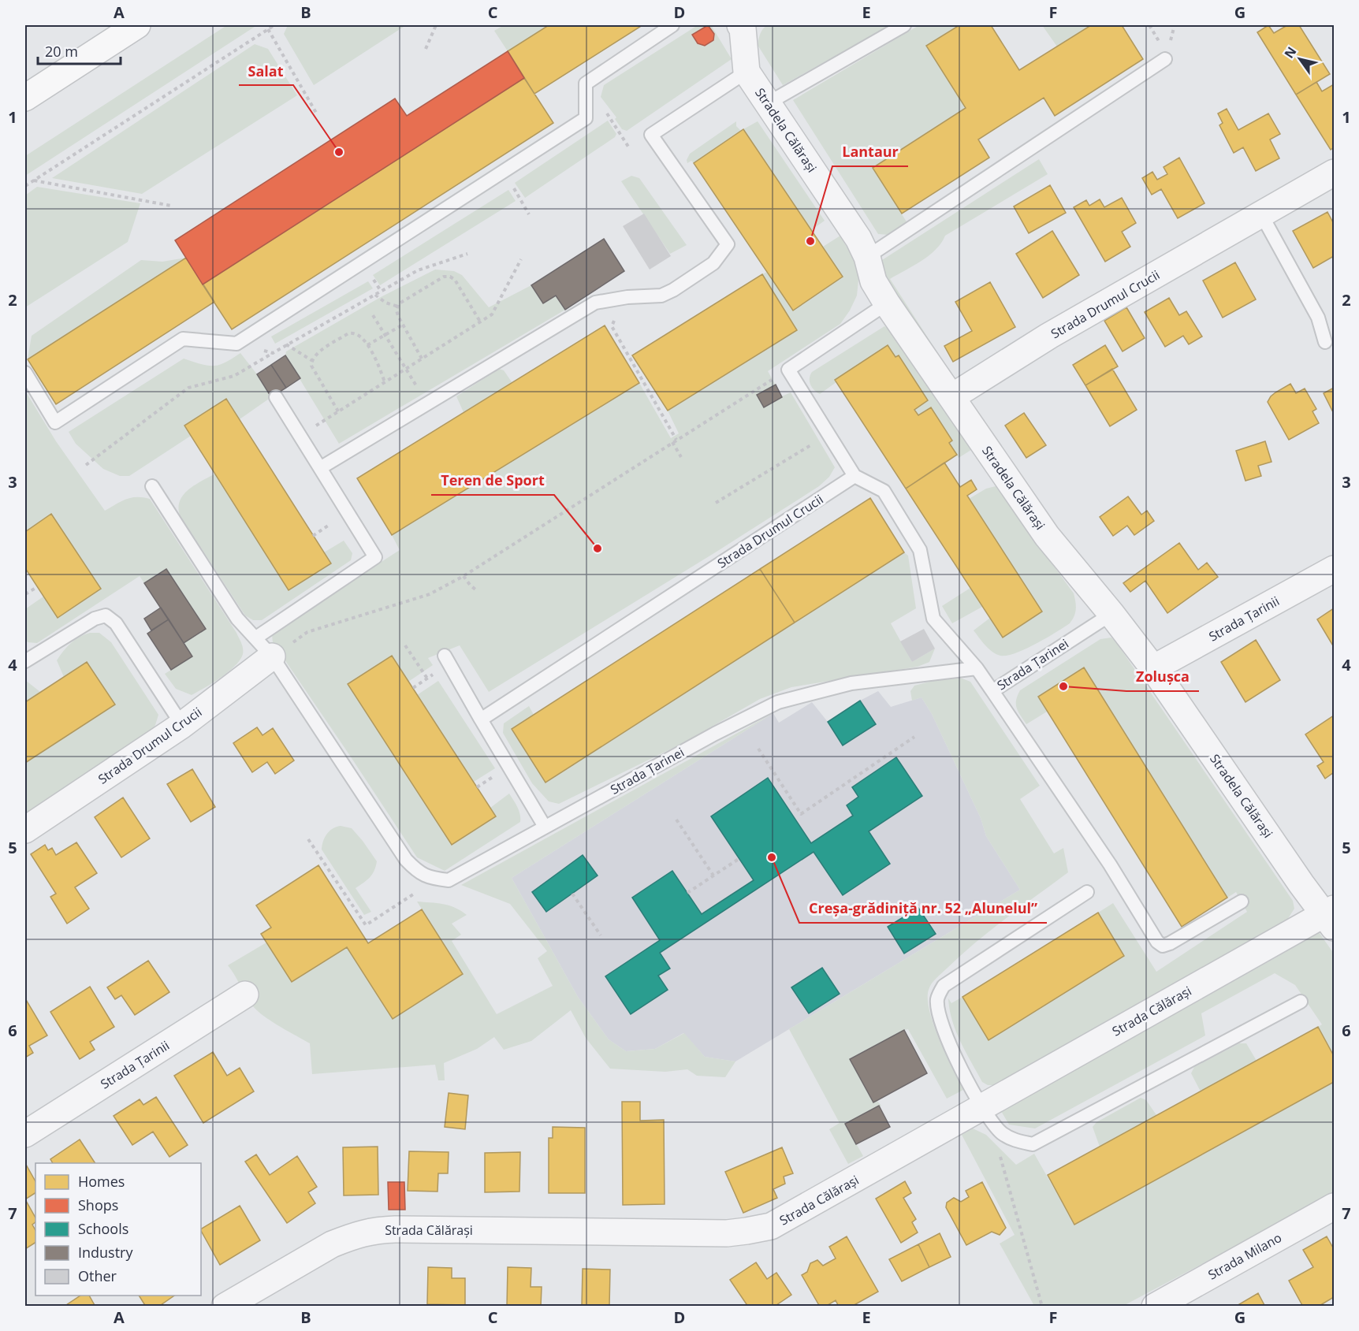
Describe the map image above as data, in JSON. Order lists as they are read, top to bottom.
{
  "streets": {
    "street": [
      "Stradela Călărași",
      "Strada Drumul Crucii",
      "Strada Țarinii",
      "Strada Călărași",
      "Strada Milano"
    ],
    "lane": ["Strada Țarinei"]
  },
  "crossings": [
    ["Stradela Călărași", "Strada Drumul Crucii"],
    ["Stradela Călărași", "Strada Țarinii"],
    ["Stradela Călărași", "Strada Țarinei"],
    ["Stradela Călărași", "Strada Călărași"],
    ["Strada Drumul Crucii", "Strada Țarinei"]
  ],
  "places": [
    "Salat",
    "Lantaur",
    "Teren de Sport",
    "Zolușca",
    "Creșa-grădiniță nr. 52 „Alunelul”"
  ],
  "legend": [
    "Homes",
    "Shops",
    "Schools",
    "Industry",
    "Other"
  ],
  "scale_bar": "20 m",
  "north": "top left",
  "grid": {
    "columns": [
      "A",
      "B",
      "C",
      "D",
      "E",
      "F",
      "G"
    ],
    "rows": [
      "1",
      "2",
      "3",
      "4",
      "5",
      "6",
      "7"
    ]
  }
}
